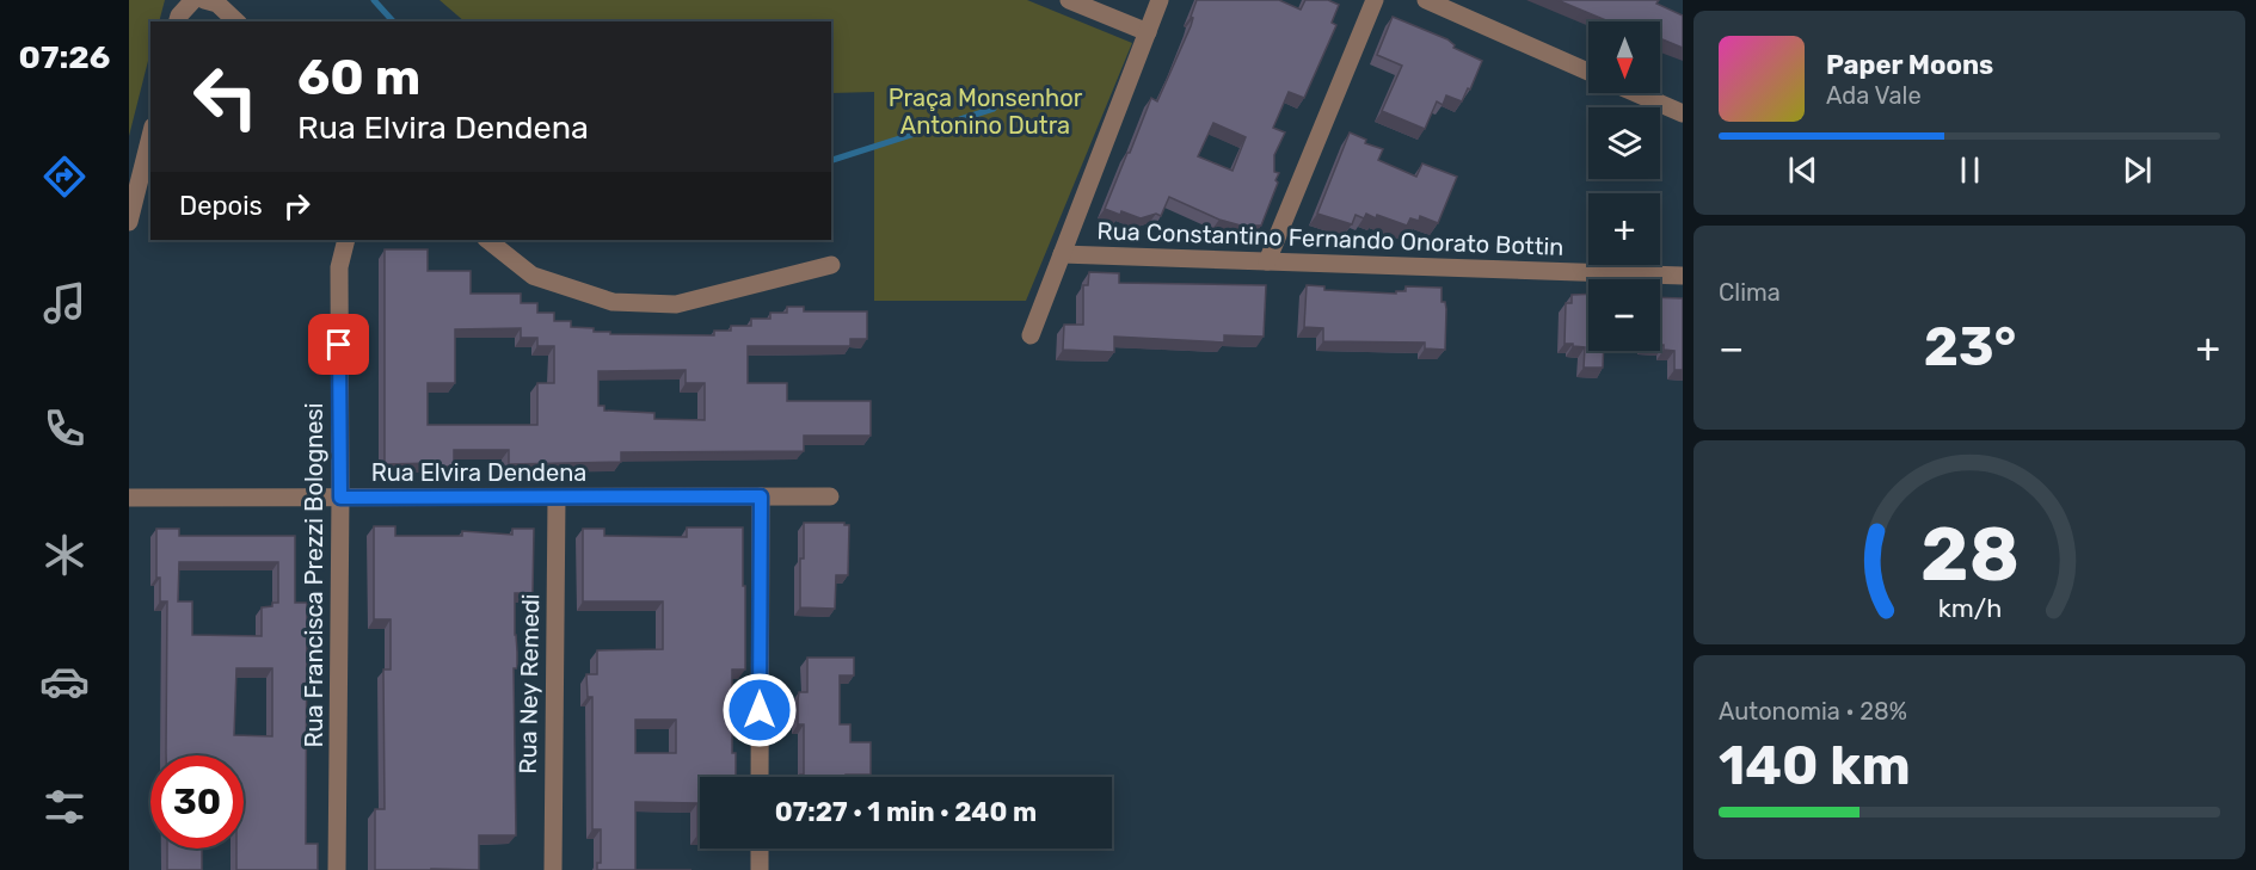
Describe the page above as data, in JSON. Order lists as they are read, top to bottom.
{
  "streets": {
    "street": [
      "Rua Constantino Fernando Onorato Bottin",
      "Rua Elvira Dendena",
      "Rua Francisca Prezzi Bolognesi",
      "Rua Ney Remedi"
    ]
  },
  "crossings": [
    ["Rua Elvira Dendena", "Rua Francisca Prezzi Bolognesi"],
    ["Rua Elvira Dendena", "Rua Ney Remedi"]
  ],
  "parks": ["Praça Monsenhor Antonino Dutra"],
  "north": "bottom",
  "page": {
    "tabs": "07:26",
    "map_buttons": ["+", "−"],
    "turn": ["60 m", "Rua Elvira Dendena"],
    "song": ["Paper Moons", "Ada Vale"],
    "then": "Depois",
    "tile": [
      "Clima",
      ["Autonomia · 28%", "140 km"]
    ],
    "heat": ["−", "23°", "+"],
    "limit": "30",
    "trip": "07:27 · 1 min · 240 m",
    "gauge": ["28", "km/h"]
  }
}
